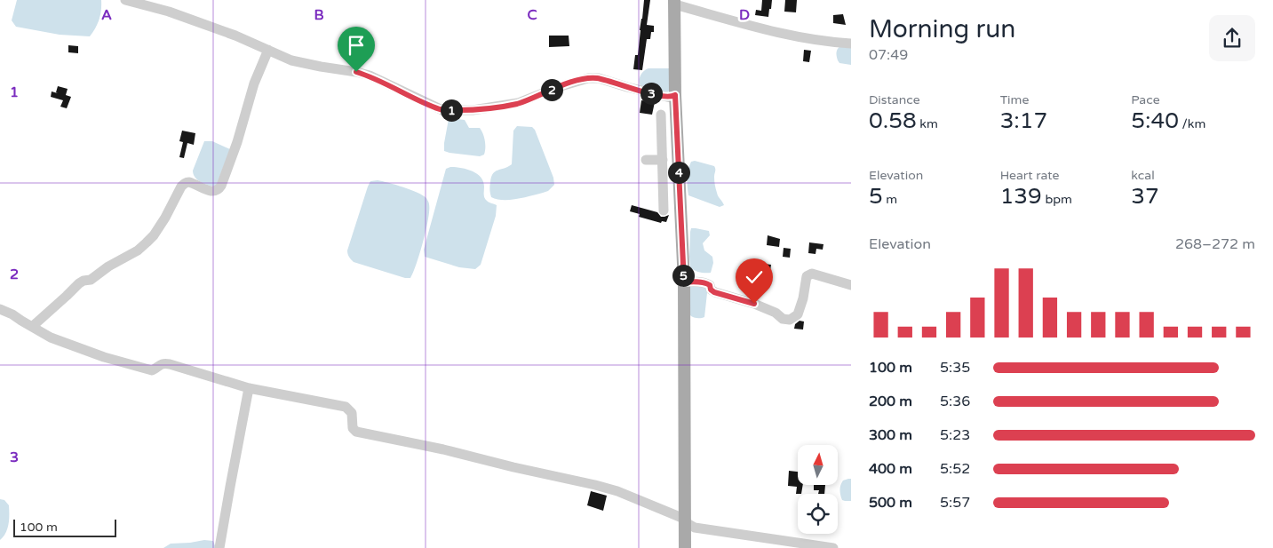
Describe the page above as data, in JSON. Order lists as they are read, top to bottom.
{
  "scale_bar": "100 m",
  "north": "top",
  "page": {
    "heading": ["Morning run", "07:49"],
    "stats": [
      ["Distance", "0.58 km"],
      ["Time", "3:17"],
      ["Pace", "5:40 /km"],
      ["Elevation", "5 m"],
      ["Heart rate", "139 bpm"],
      ["kcal", "37"]
    ],
    "pins": [
      "2",
      "3",
      "1",
      "4",
      "5"
    ],
    "chart": ["Elevation", "268–272 m"],
    "list": [
      {
        "name": "100 m",
        "note": "5:35"
      },
      {
        "name": "200 m",
        "note": "5:36"
      },
      {
        "name": "300 m",
        "note": "5:23"
      },
      {
        "name": "400 m",
        "note": "5:52"
      },
      {
        "name": "500 m",
        "note": "5:57"
      }
    ],
    "scale": "100 m"
  },
  "grid": {
    "columns": [
      "A",
      "B",
      "C",
      "D"
    ],
    "rows": ["1", "2", "3"]
  }
}
